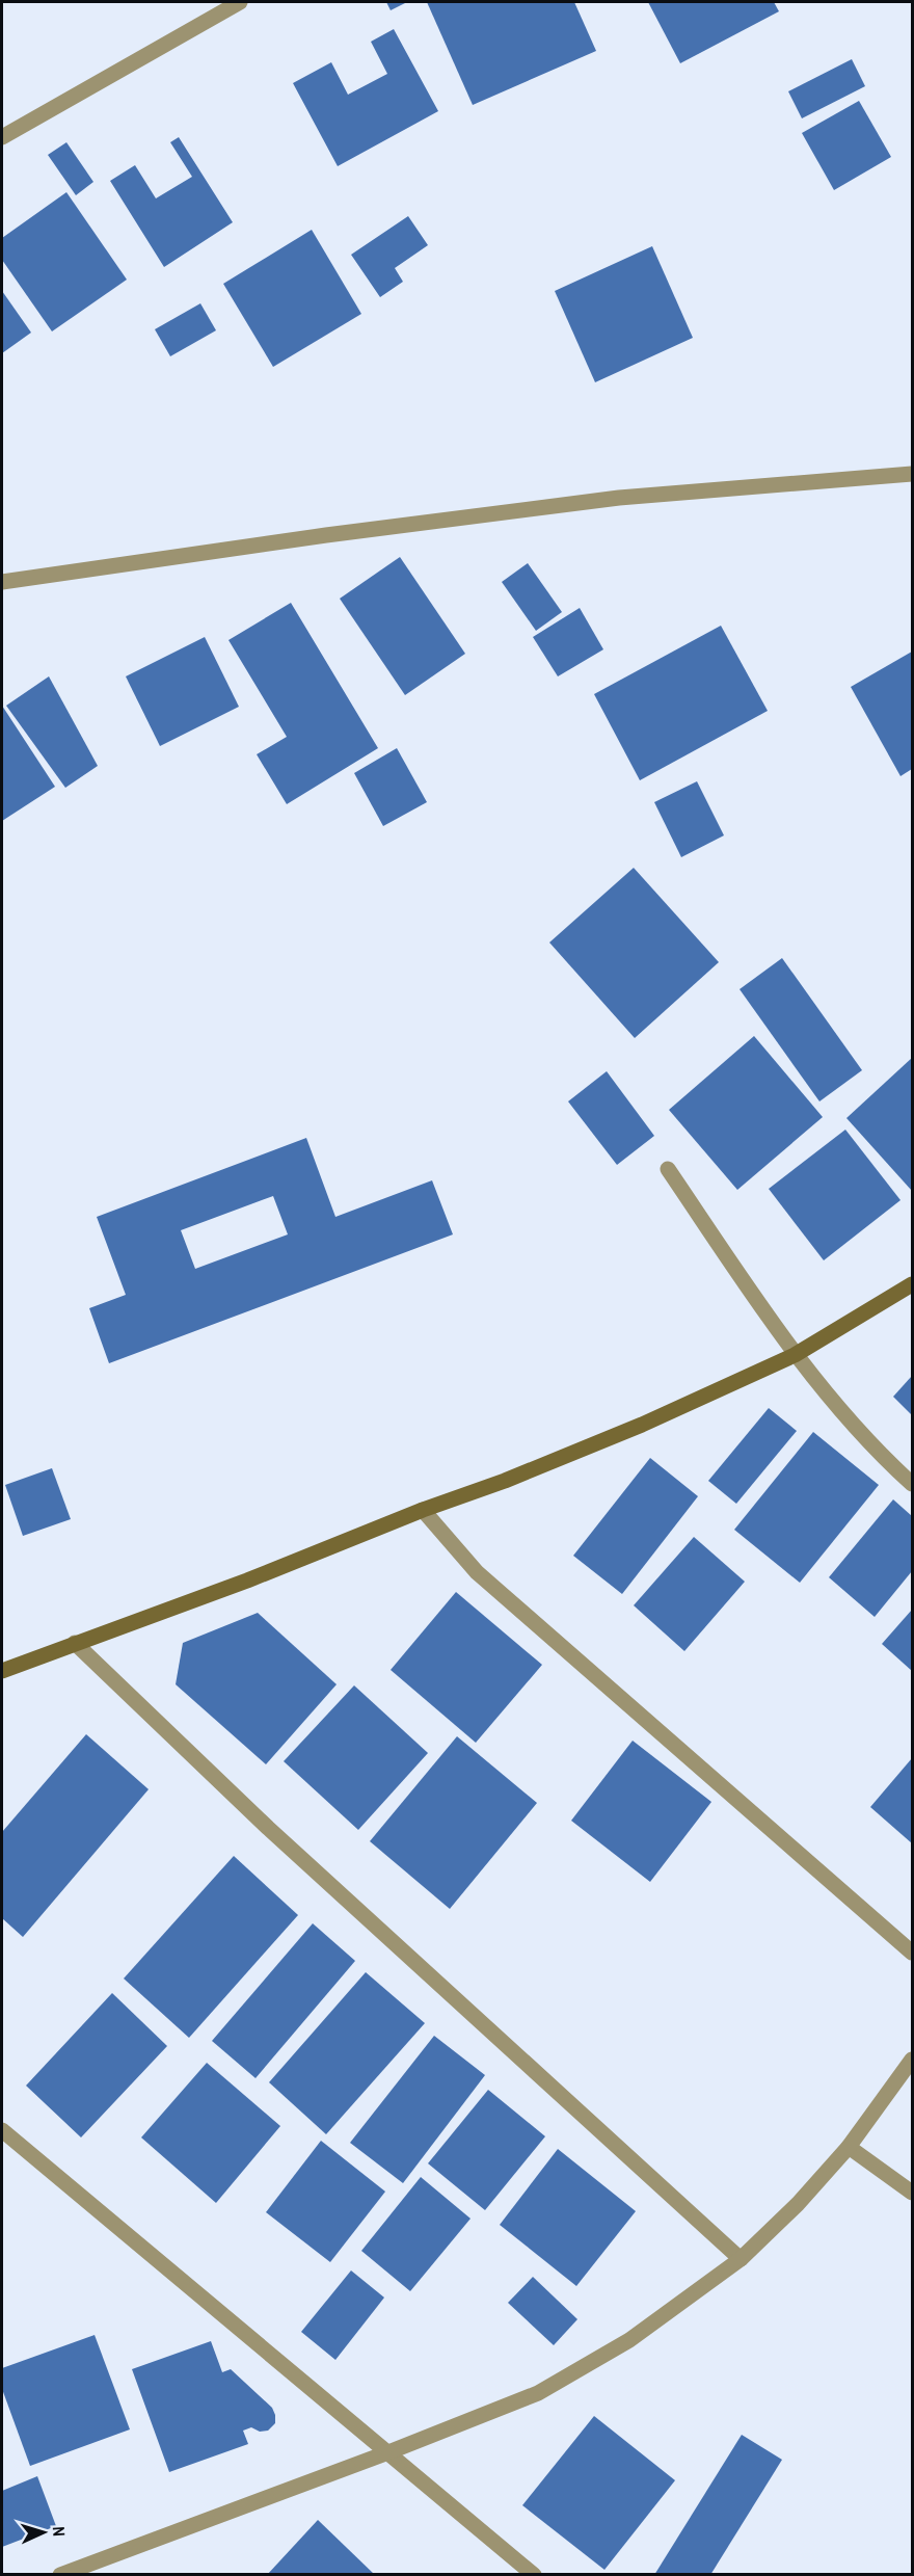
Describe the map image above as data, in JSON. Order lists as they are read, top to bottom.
{
  "north": "right"
}
